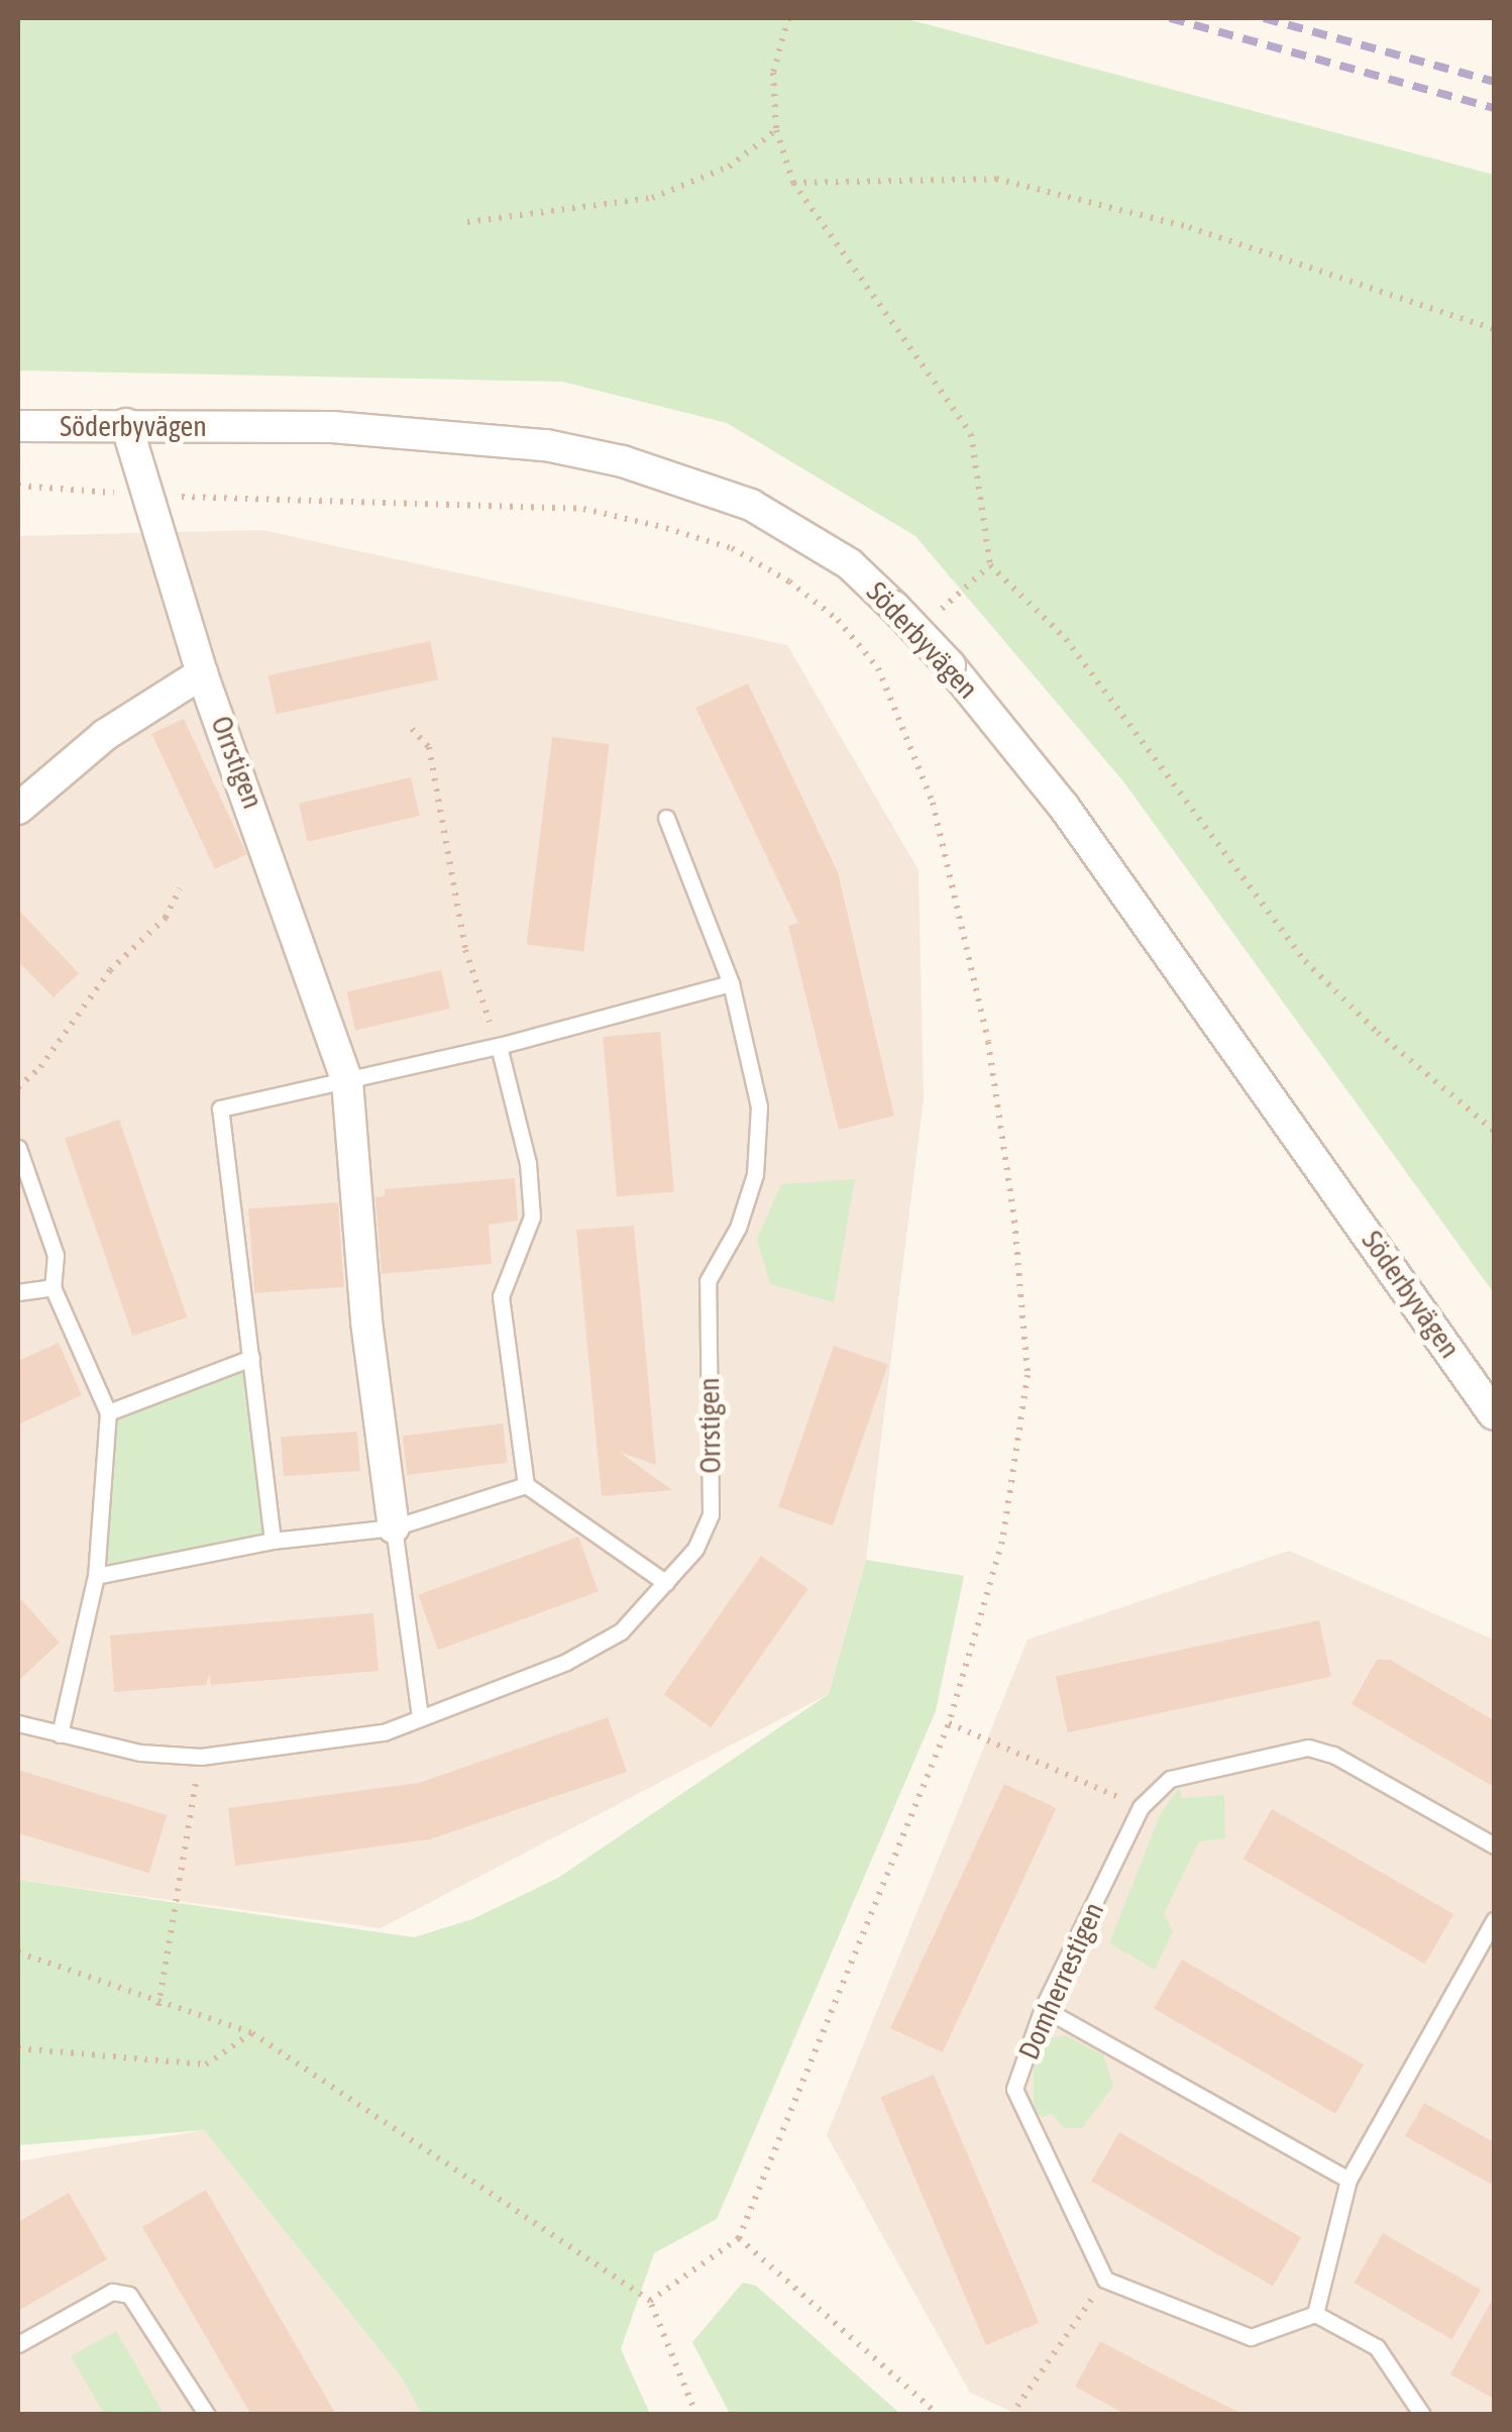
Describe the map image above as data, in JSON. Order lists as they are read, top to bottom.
{
  "streets": {
    "street": ["Söderbyvägen", "Orrstigen"],
    "lane": ["Domherrestigen"]
  },
  "crossings": [
    ["Söderbyvägen", "Orrstigen"]
  ]
}
